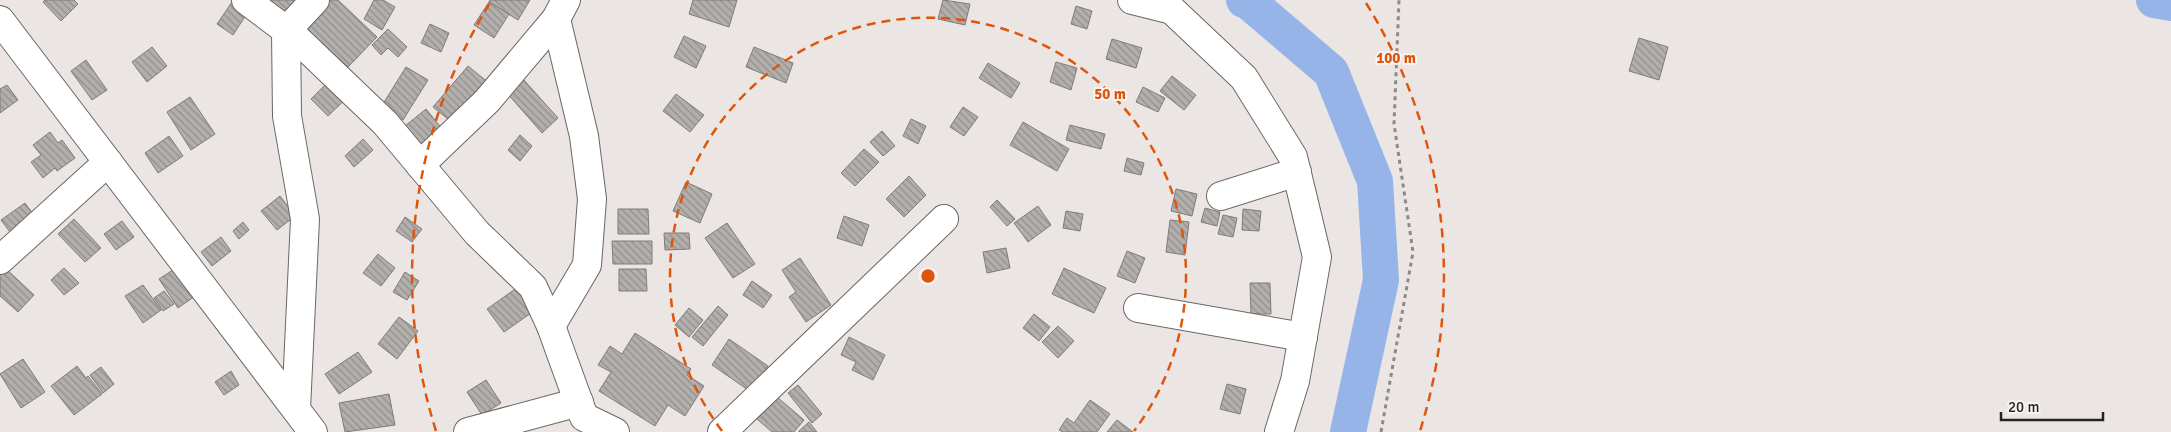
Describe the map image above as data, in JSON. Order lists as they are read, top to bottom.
{
  "scale_bar": "20 m",
  "rings": ["100 m", "50 m"]
}
